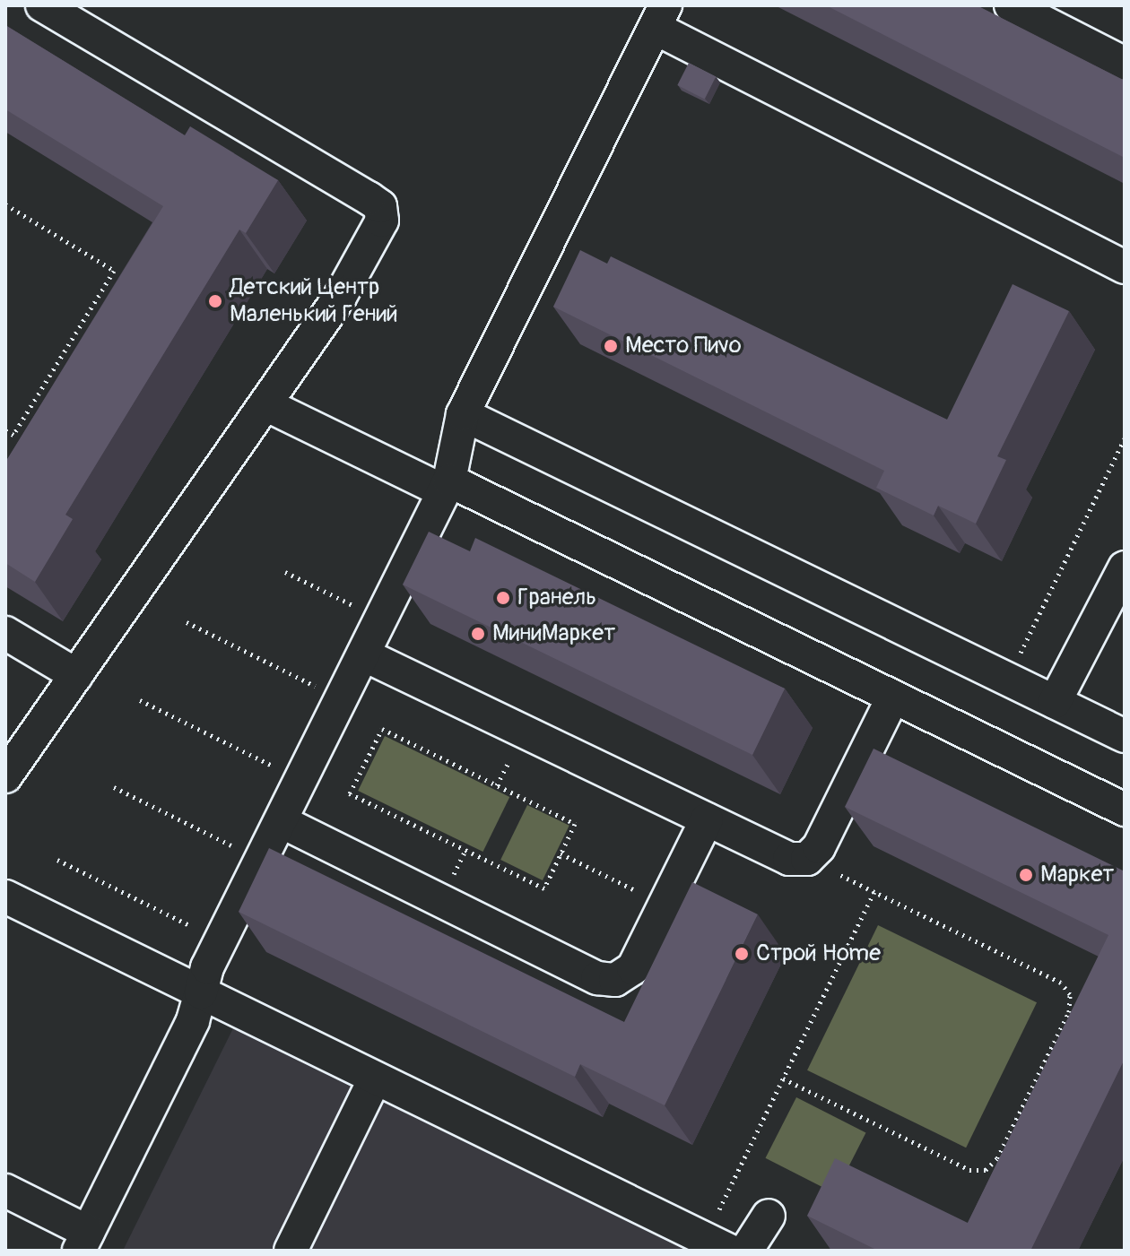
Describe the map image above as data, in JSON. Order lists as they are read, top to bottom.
{
  "places": [
    "Детский Центр Маленький Гений",
    "Место Пиvо",
    "Гранель",
    "МиниМаркет",
    "Маркет",
    "Строй Home"
  ]
}
